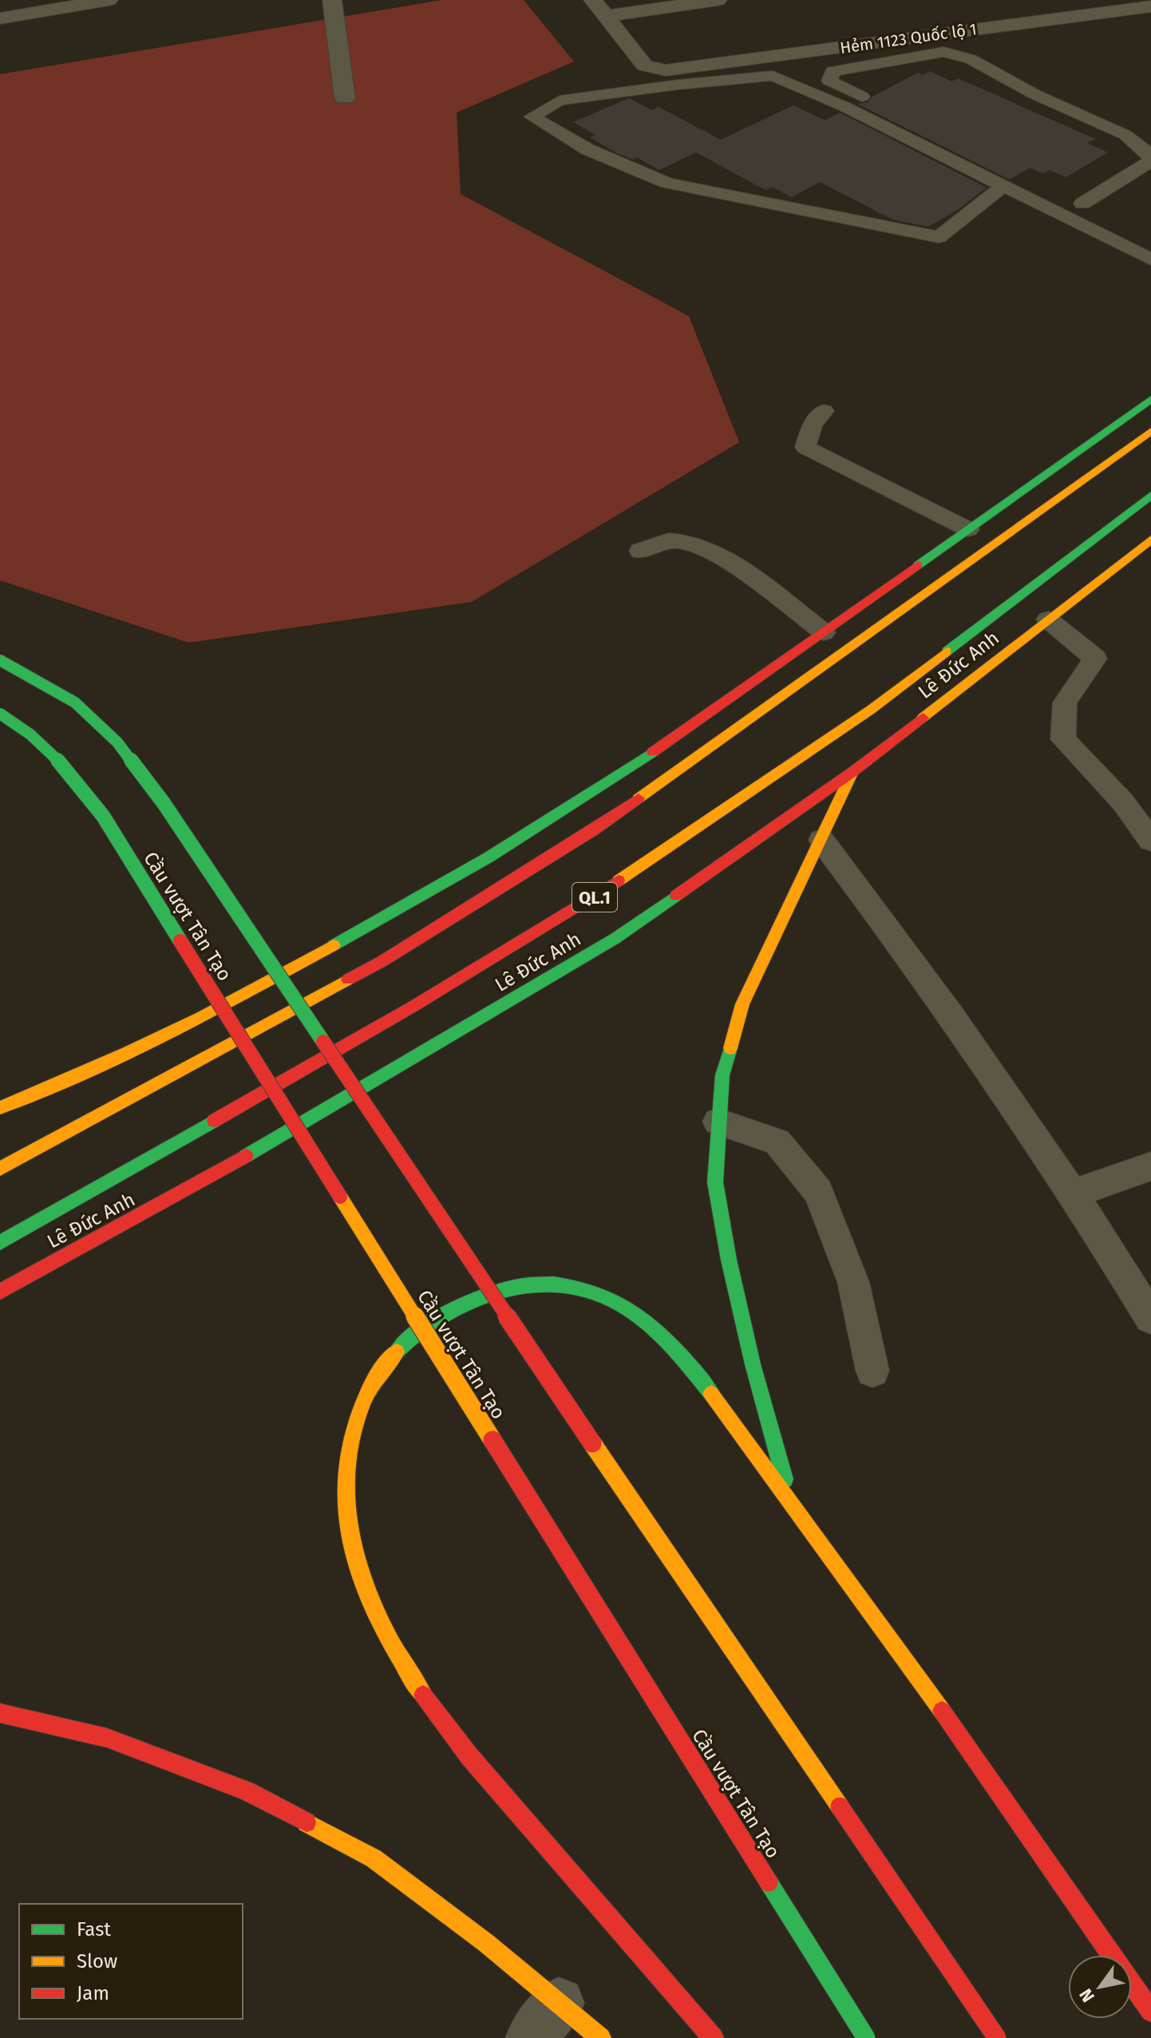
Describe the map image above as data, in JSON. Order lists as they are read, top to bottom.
{
  "streets": {
    "highway": ["Lê Đức Anh", "QL.1", "Cầu vượt Tân Tạo"],
    "street": ["Hẻm 1123 Quốc lộ 1"]
  },
  "legend": ["Fast", "Slow", "Jam"],
  "north": "bottom left"
}
